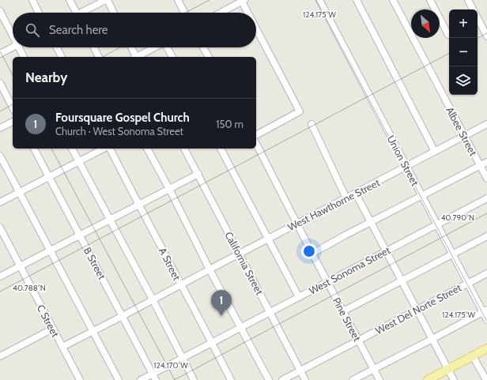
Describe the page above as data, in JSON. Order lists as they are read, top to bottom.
{
  "streets": {
    "street": [
      "Albee Street",
      "Union Street",
      "West Hawthorne Street",
      "B Street",
      "California Street",
      "A Street",
      "West Sonoma Street",
      "West Del Norte Street",
      "Pine Street",
      "C Street"
    ]
  },
  "crossings": [
    ["Albee Street", "West Hawthorne Street"],
    ["Union Street", "West Hawthorne Street"],
    ["Union Street", "West Sonoma Street"],
    ["Union Street", "West Del Norte Street"],
    ["West Hawthorne Street", "B Street"],
    ["West Hawthorne Street", "California Street"],
    ["West Hawthorne Street", "A Street"],
    ["West Hawthorne Street", "Pine Street"],
    ["West Hawthorne Street", "C Street"],
    ["B Street", "West Sonoma Street"],
    ["California Street", "West Sonoma Street"],
    ["California Street", "West Del Norte Street"],
    ["A Street", "West Sonoma Street"],
    ["West Sonoma Street", "Pine Street"],
    ["West Del Norte Street", "Pine Street"]
  ],
  "north": "bottom right",
  "page": {
    "map_buttons": ["+", "−"],
    "search": "Search here",
    "heading": "Nearby",
    "list": [
      {
        "mark": "1",
        "name": "Foursquare Gospel Church",
        "note": "Church · West Sonoma Street",
        "value": "150 m"
      }
    ],
    "pins": "1"
  },
  "coordinates": [
    "124.175°W",
    "40.790°N",
    "40.788°N",
    "124.170°W"
  ]
}
